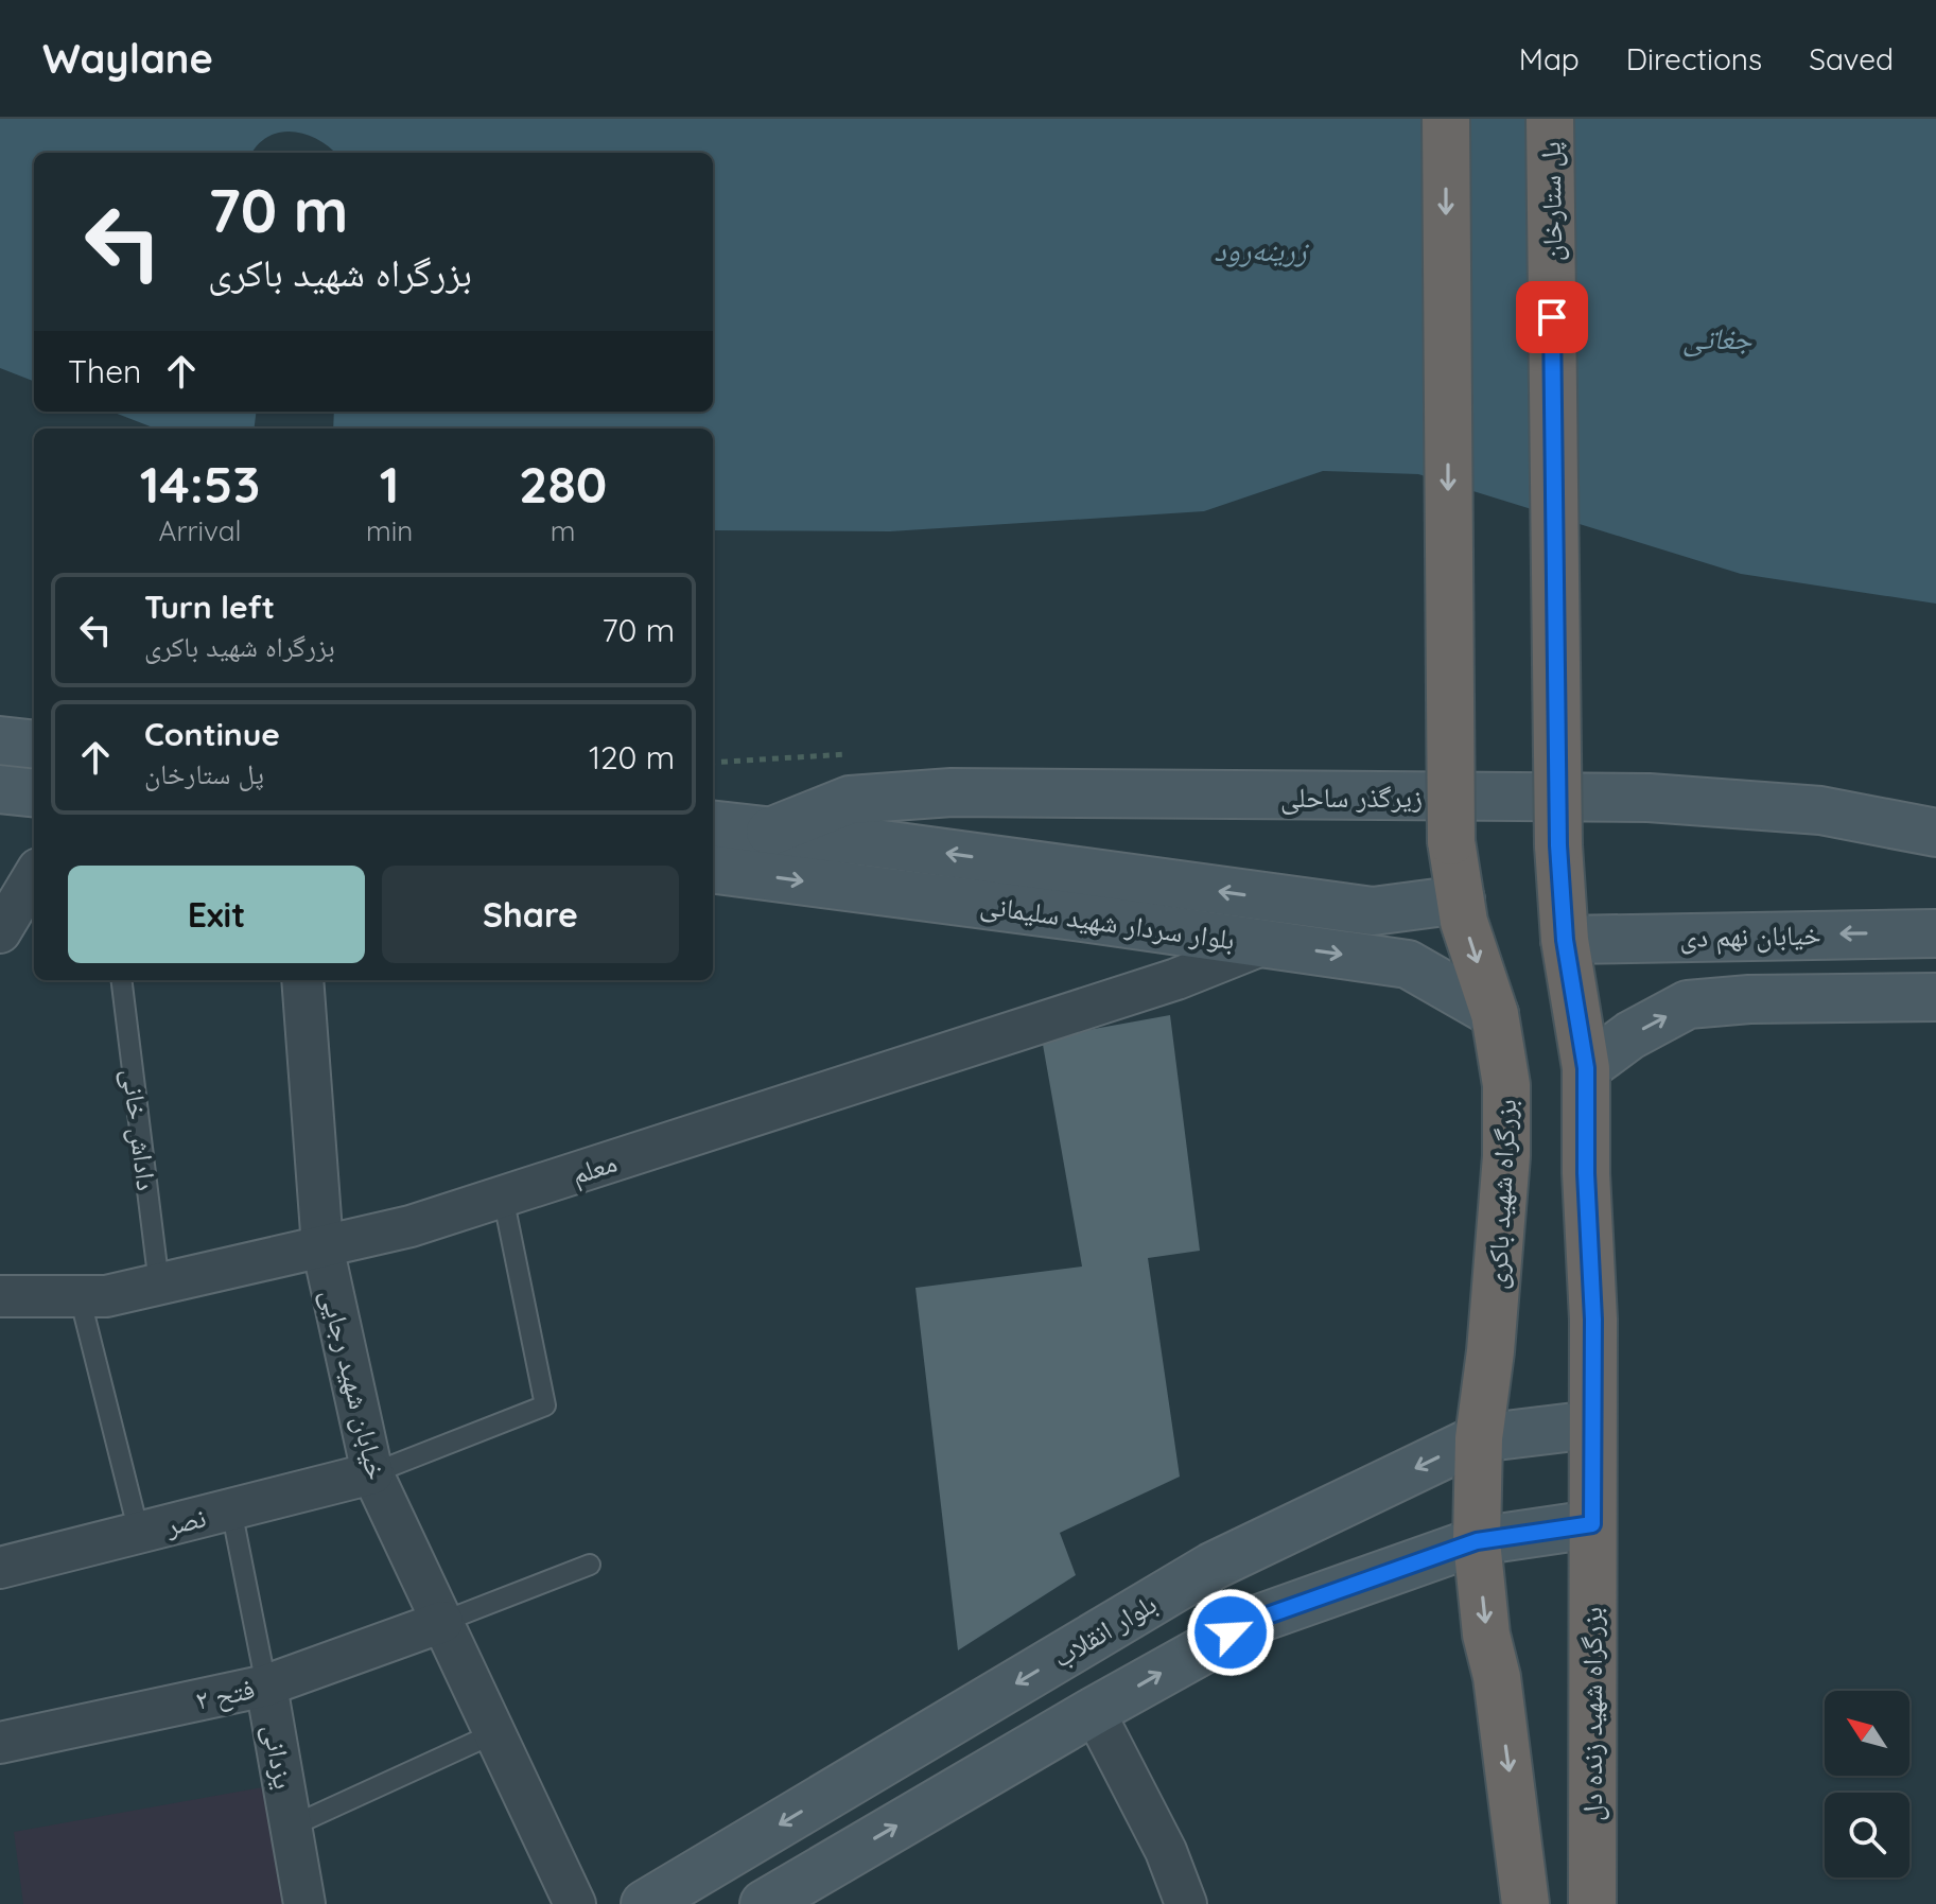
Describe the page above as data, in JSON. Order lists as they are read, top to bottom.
{
  "streets": {
    "highway": ["پل ستارخان", "بزرگراه شهید باکری", "بزرگراه شهید زنده دل"],
    "main road": [
      "زیرگذر ساحلی",
      "بلوار سردار شهید سلیمانی",
      "خیابان نهم دی",
      "بلوار انقلاب"
    ],
    "street": [
      "معلم",
      "خیابان شهید رجایی",
      "نصر",
      "فتح ۲",
      "یزدانی"
    ],
    "lane": ["داداش خانی"]
  },
  "crossings": [
    ["پل ستارخان", "خیابان نهم دی"],
    ["زیرگذر ساحلی", "بلوار سردار شهید سلیمانی"],
    ["بلوار سردار شهید سلیمانی", "معلم"],
    ["بلوار سردار شهید سلیمانی", "بزرگراه شهید باکری"],
    ["داداش خانی", "معلم"],
    ["معلم", "خیابان شهید رجایی"],
    ["بزرگراه شهید باکری", "بلوار انقلاب"],
    ["خیابان شهید رجایی", "نصر"],
    ["خیابان شهید رجایی", "فتح ۲"],
    ["نصر", "یزدانی"],
    ["فتح ۲", "یزدانی"]
  ],
  "one_way": ["بزرگراه شهید باکری"],
  "water": ["زرینه‌رود", "جغاتی"],
  "north": "top left",
  "page": {
    "header": "Waylane",
    "nav": ["Map", "Directions", "Saved"],
    "turn": ["70 m", "بزرگراه شهید باکری"],
    "then": "Then",
    "eta": [
      "14:53",
      "Arrival",
      "1",
      "min",
      "280",
      "m"
    ],
    "list": [
      {
        "name": "Turn left",
        "note": "بزرگراه شهید باکری",
        "value": "70 m"
      },
      {
        "name": "Continue",
        "note": "پل ستارخان",
        "value": "120 m"
      }
    ],
    "buttons": ["Exit", "Share"]
  }
}
